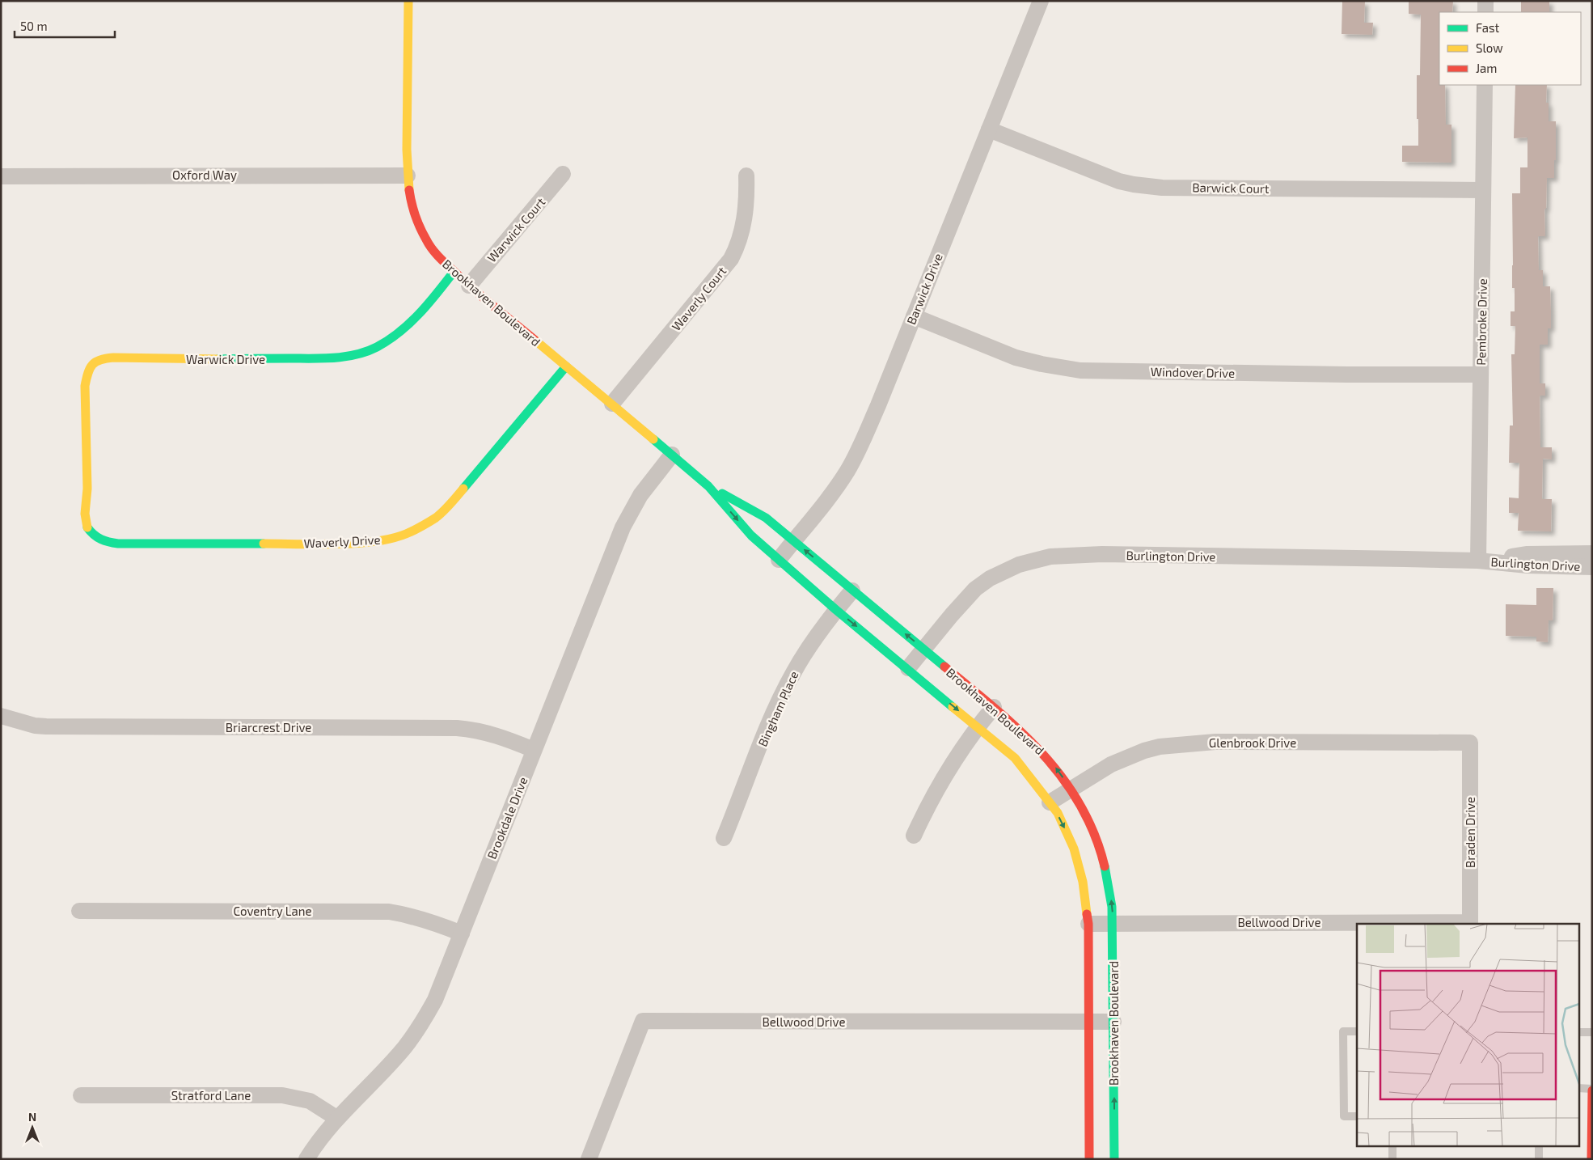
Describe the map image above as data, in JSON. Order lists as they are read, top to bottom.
{
  "streets": {
    "street": [
      "Oxford Way",
      "Barwick Court",
      "Warwick Court",
      "Barwick Drive",
      "Waverly Court",
      "Brookhaven Boulevard",
      "Pembroke Drive",
      "Warwick Drive",
      "Windover Drive",
      "Waverly Drive",
      "Burlington Drive",
      "Bingham Place",
      "Briarcrest Drive",
      "Glenbrook Drive",
      "Brookdale Drive",
      "Braden Drive",
      "Coventry Lane",
      "Bellwood Drive",
      "Stratford Lane"
    ]
  },
  "crossings": [
    ["Oxford Way", "Brookhaven Boulevard"],
    ["Barwick Court", "Barwick Drive"],
    ["Barwick Court", "Pembroke Drive"],
    ["Warwick Court", "Brookhaven Boulevard"],
    ["Barwick Drive", "Brookhaven Boulevard"],
    ["Barwick Drive", "Windover Drive"],
    ["Waverly Court", "Brookhaven Boulevard"],
    ["Brookhaven Boulevard", "Warwick Drive"],
    ["Brookhaven Boulevard", "Waverly Drive"],
    ["Brookhaven Boulevard", "Burlington Drive"],
    ["Brookhaven Boulevard", "Bingham Place"],
    ["Brookhaven Boulevard", "Glenbrook Drive"],
    ["Brookhaven Boulevard", "Brookdale Drive"],
    ["Brookhaven Boulevard", "Bellwood Drive"],
    ["Pembroke Drive", "Windover Drive"],
    ["Pembroke Drive", "Burlington Drive"],
    ["Warwick Drive", "Waverly Drive"],
    ["Briarcrest Drive", "Brookdale Drive"],
    ["Glenbrook Drive", "Braden Drive"],
    ["Brookdale Drive", "Coventry Lane"],
    ["Brookdale Drive", "Stratford Lane"],
    ["Braden Drive", "Bellwood Drive"]
  ],
  "legend": ["Fast", "Slow", "Jam"],
  "scale_bar": "50 m",
  "north": "top"
}
